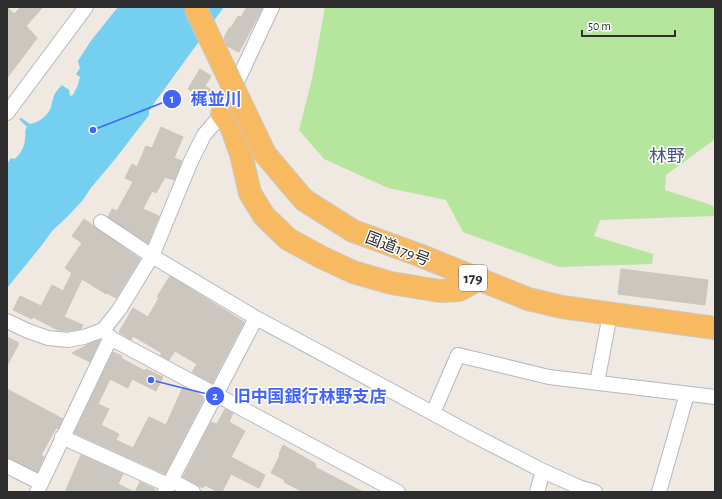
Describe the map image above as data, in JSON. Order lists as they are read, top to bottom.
{
  "streets": {
    "highway": ["国道179号", "179"]
  },
  "districts": ["林野"],
  "places": ["梶並川", "旧中国銀行林野支店"],
  "scale_bar": "50 m"
}
